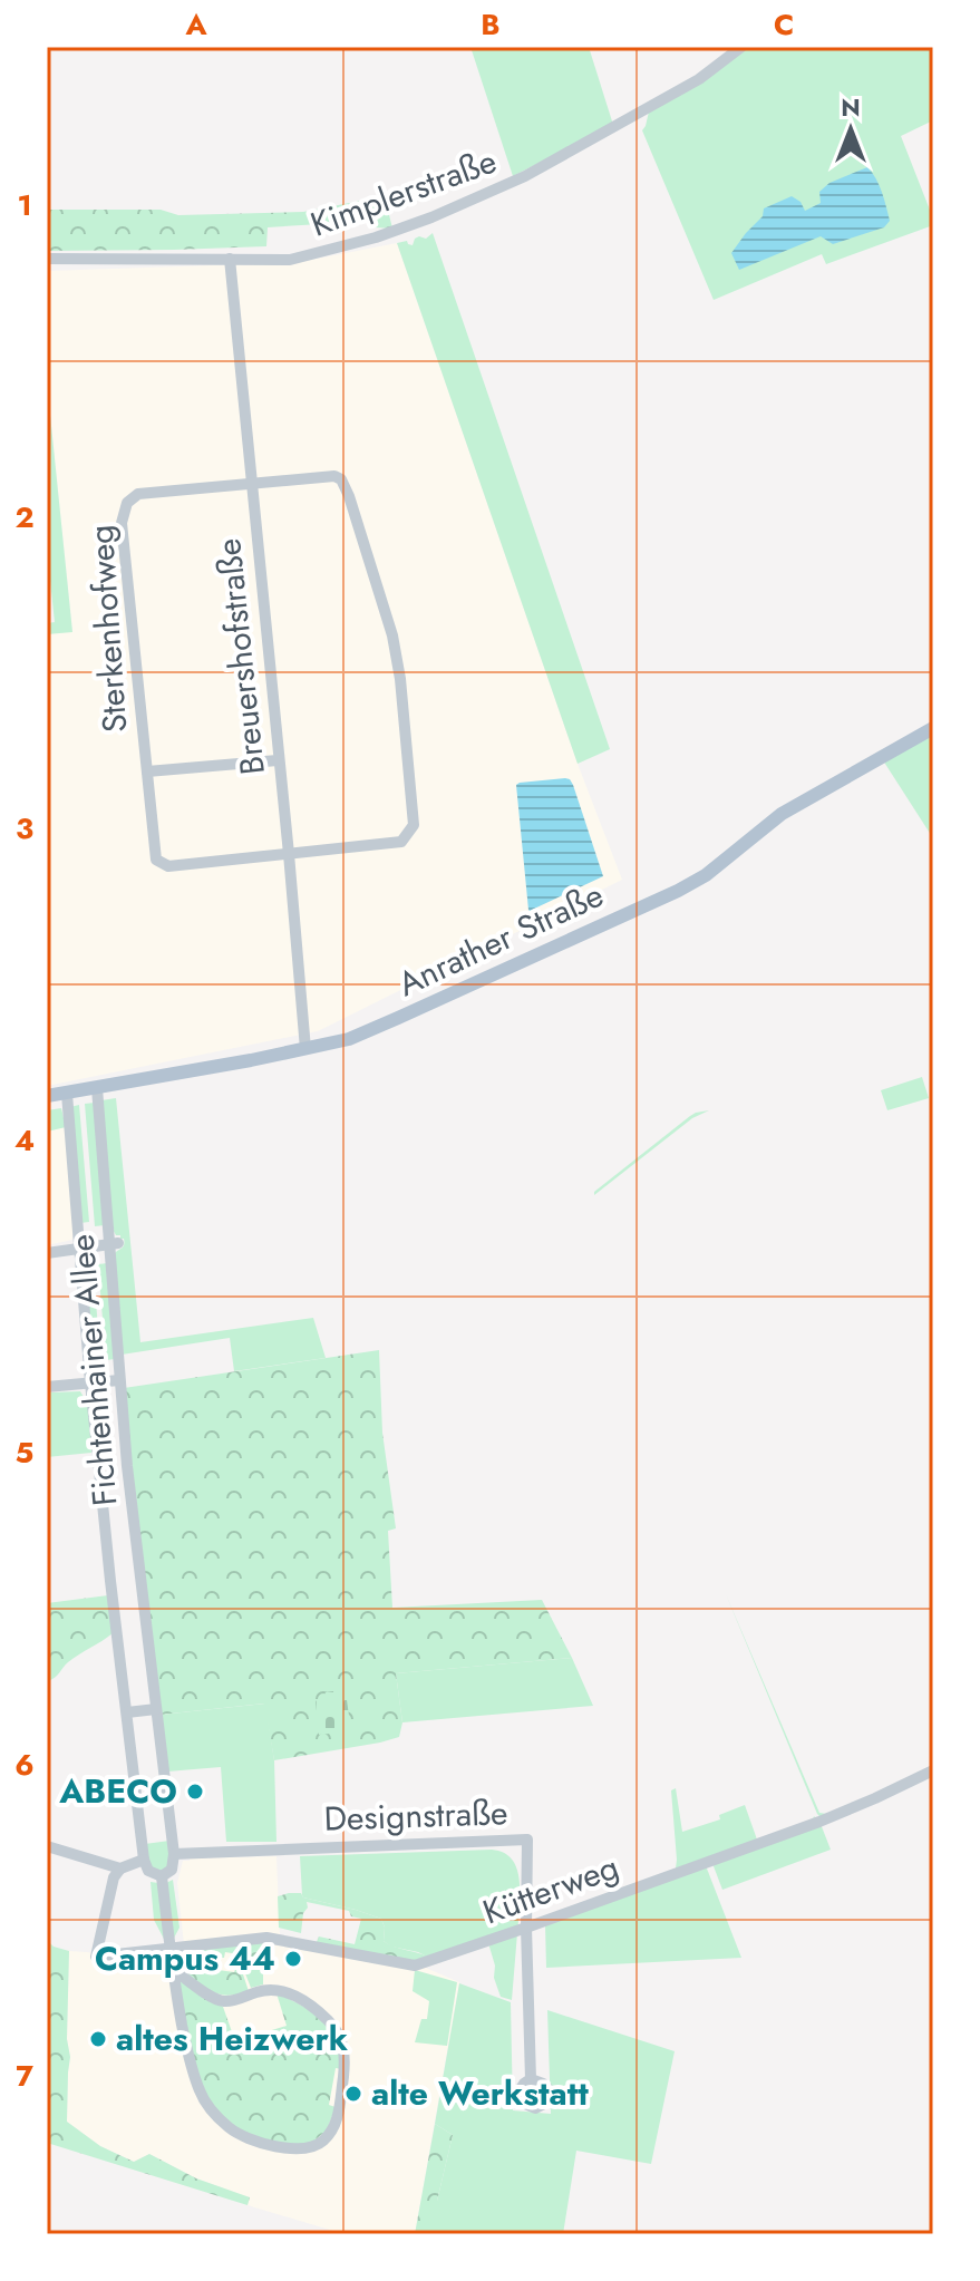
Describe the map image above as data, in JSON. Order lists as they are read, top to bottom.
{
  "streets": {
    "main road": ["Anrather Straße"],
    "street": [
      "Kimplerstraße",
      "Sterkenhofweg",
      "Breuershofstraße",
      "Fichtenhainer Allee",
      "Designstraße",
      "Kütterweg"
    ]
  },
  "crossings": [
    ["Kimplerstraße", "Breuershofstraße"],
    ["Sterkenhofweg", "Breuershofstraße"],
    ["Breuershofstraße", "Anrather Straße"],
    ["Anrather Straße", "Fichtenhainer Allee"],
    ["Fichtenhainer Allee", "Designstraße"],
    ["Designstraße", "Kütterweg"]
  ],
  "places": [
    "ABECO",
    "Campus 44",
    "altes Heizwerk",
    "alte Werkstatt"
  ],
  "north": "top",
  "grid": {
    "columns": ["A", "B", "C"],
    "rows": [
      "1",
      "2",
      "3",
      "4",
      "5",
      "6",
      "7"
    ]
  }
}
